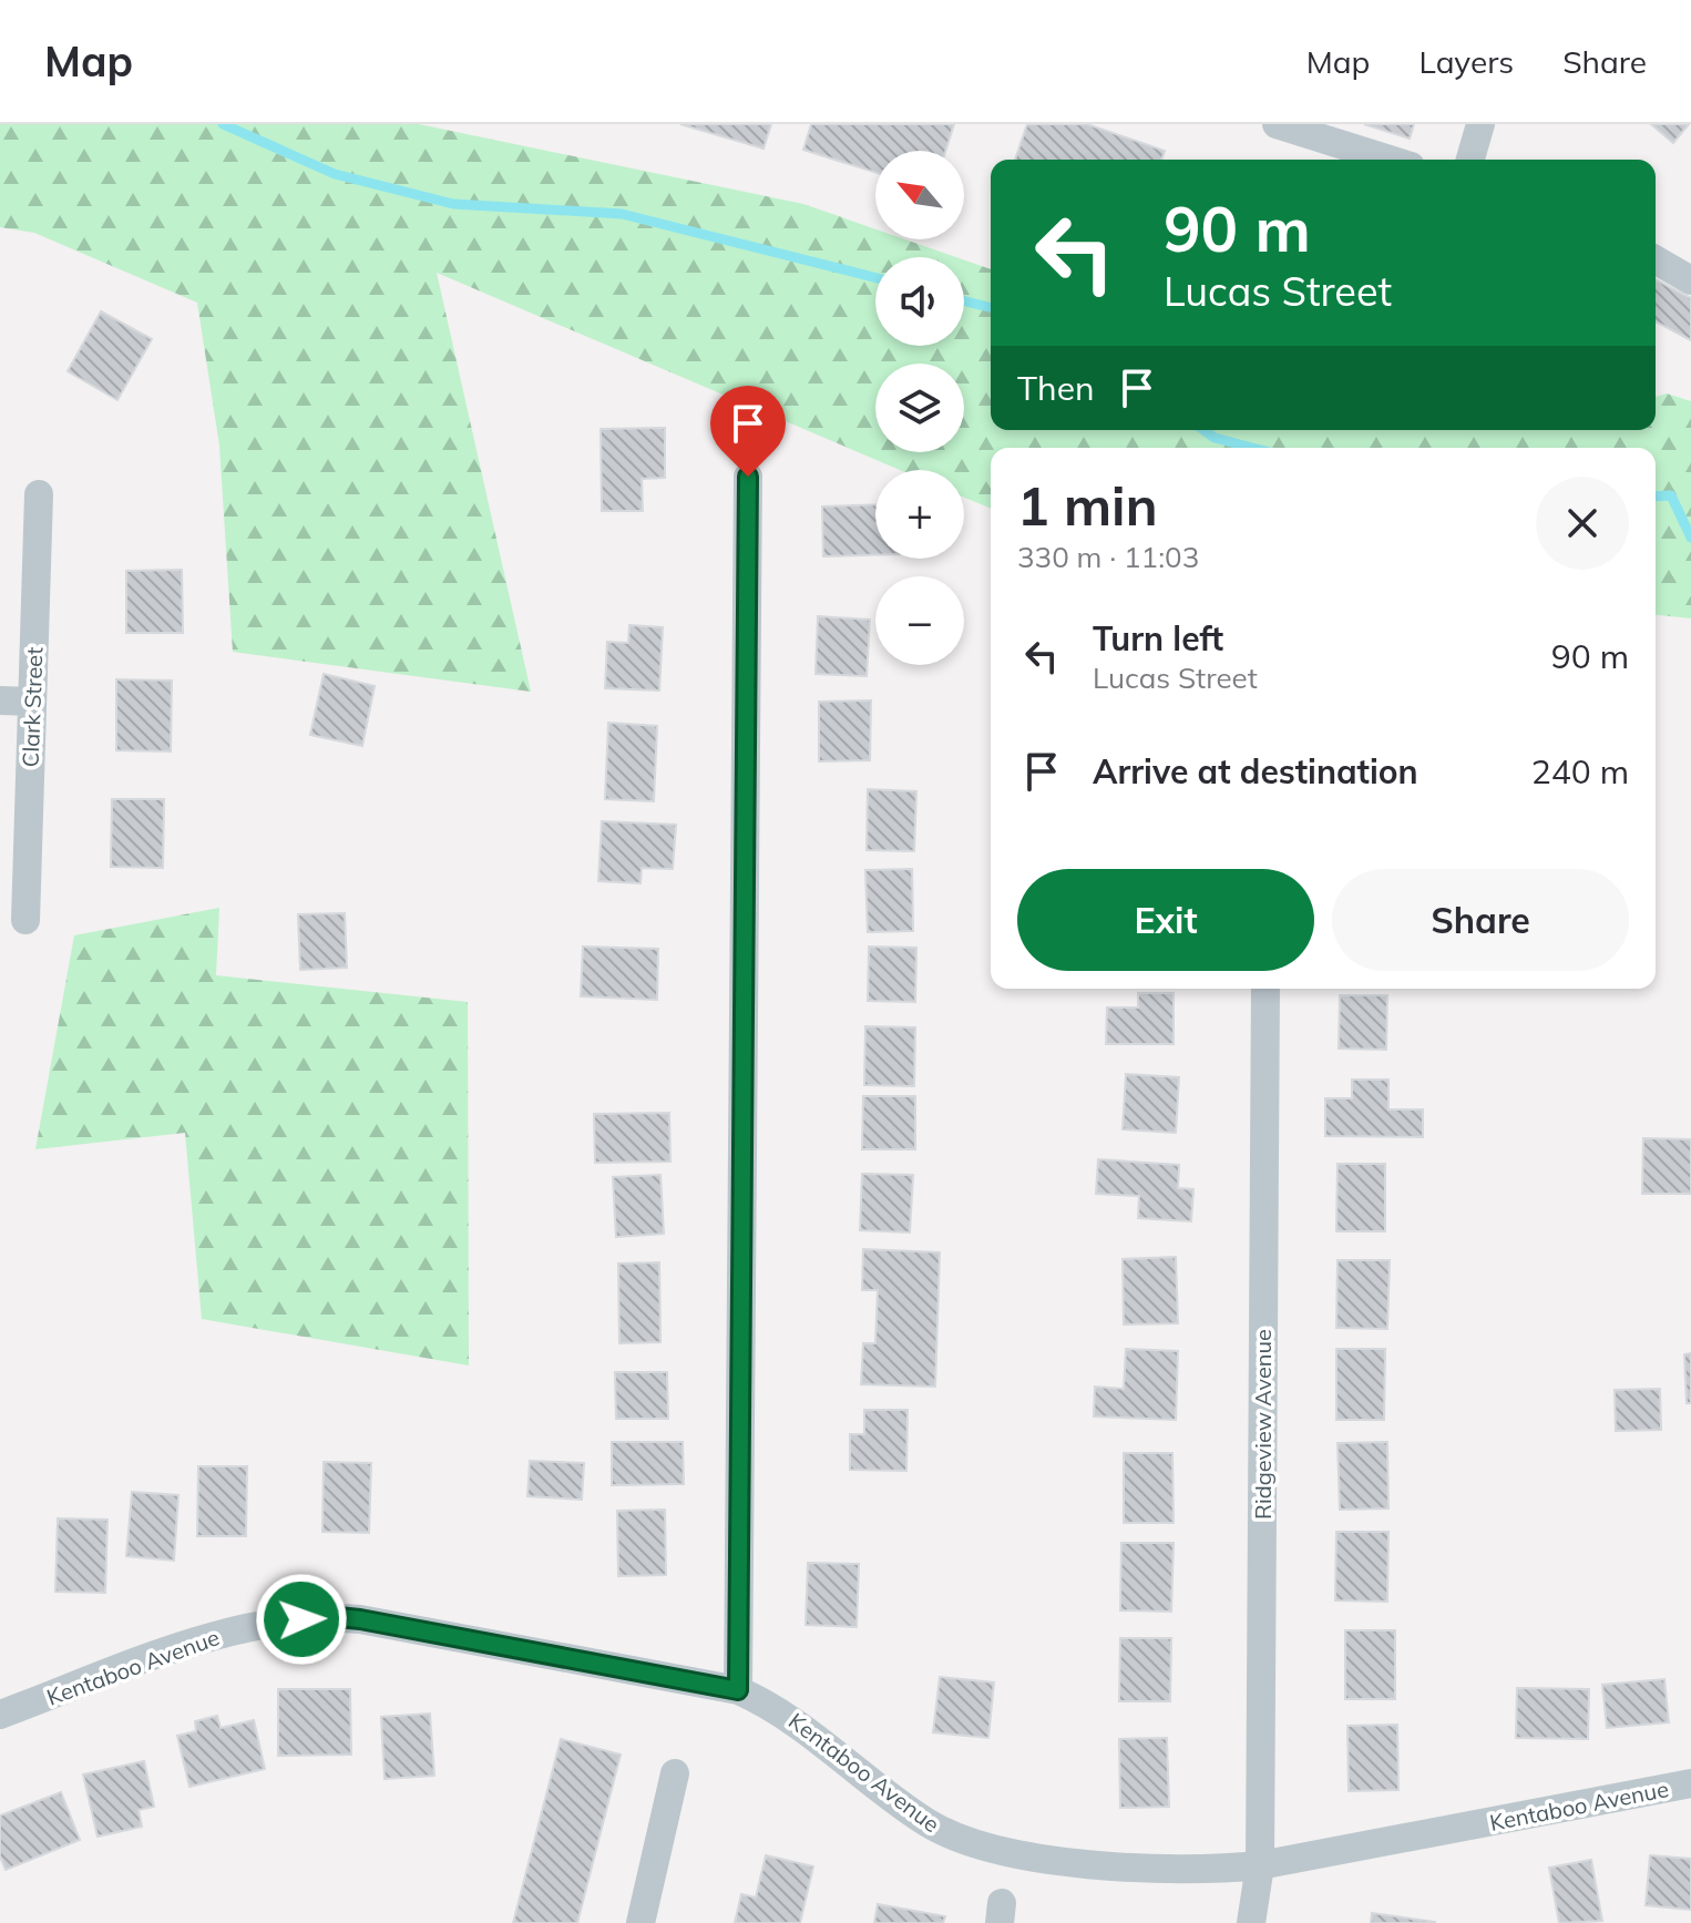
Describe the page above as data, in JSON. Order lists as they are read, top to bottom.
{
  "streets": {
    "street": ["Clark Street", "Ridgeview Avenue", "Kentaboo Avenue"]
  },
  "crossings": [
    ["Ridgeview Avenue", "Kentaboo Avenue"]
  ],
  "north": "top left",
  "page": {
    "header": "Map",
    "nav": ["Map", "Layers", "Share"],
    "map_buttons": ["+", "−"],
    "turn": ["90 m", "Lucas Street"],
    "then": "Then",
    "heading": ["1 min", "330 m · 11:03"],
    "list": [
      {
        "name": "Turn left",
        "note": "Lucas Street",
        "value": "90 m"
      },
      {
        "name": "Arrive at destination",
        "value": "240 m"
      }
    ],
    "buttons": ["Exit", "Share"]
  }
}
